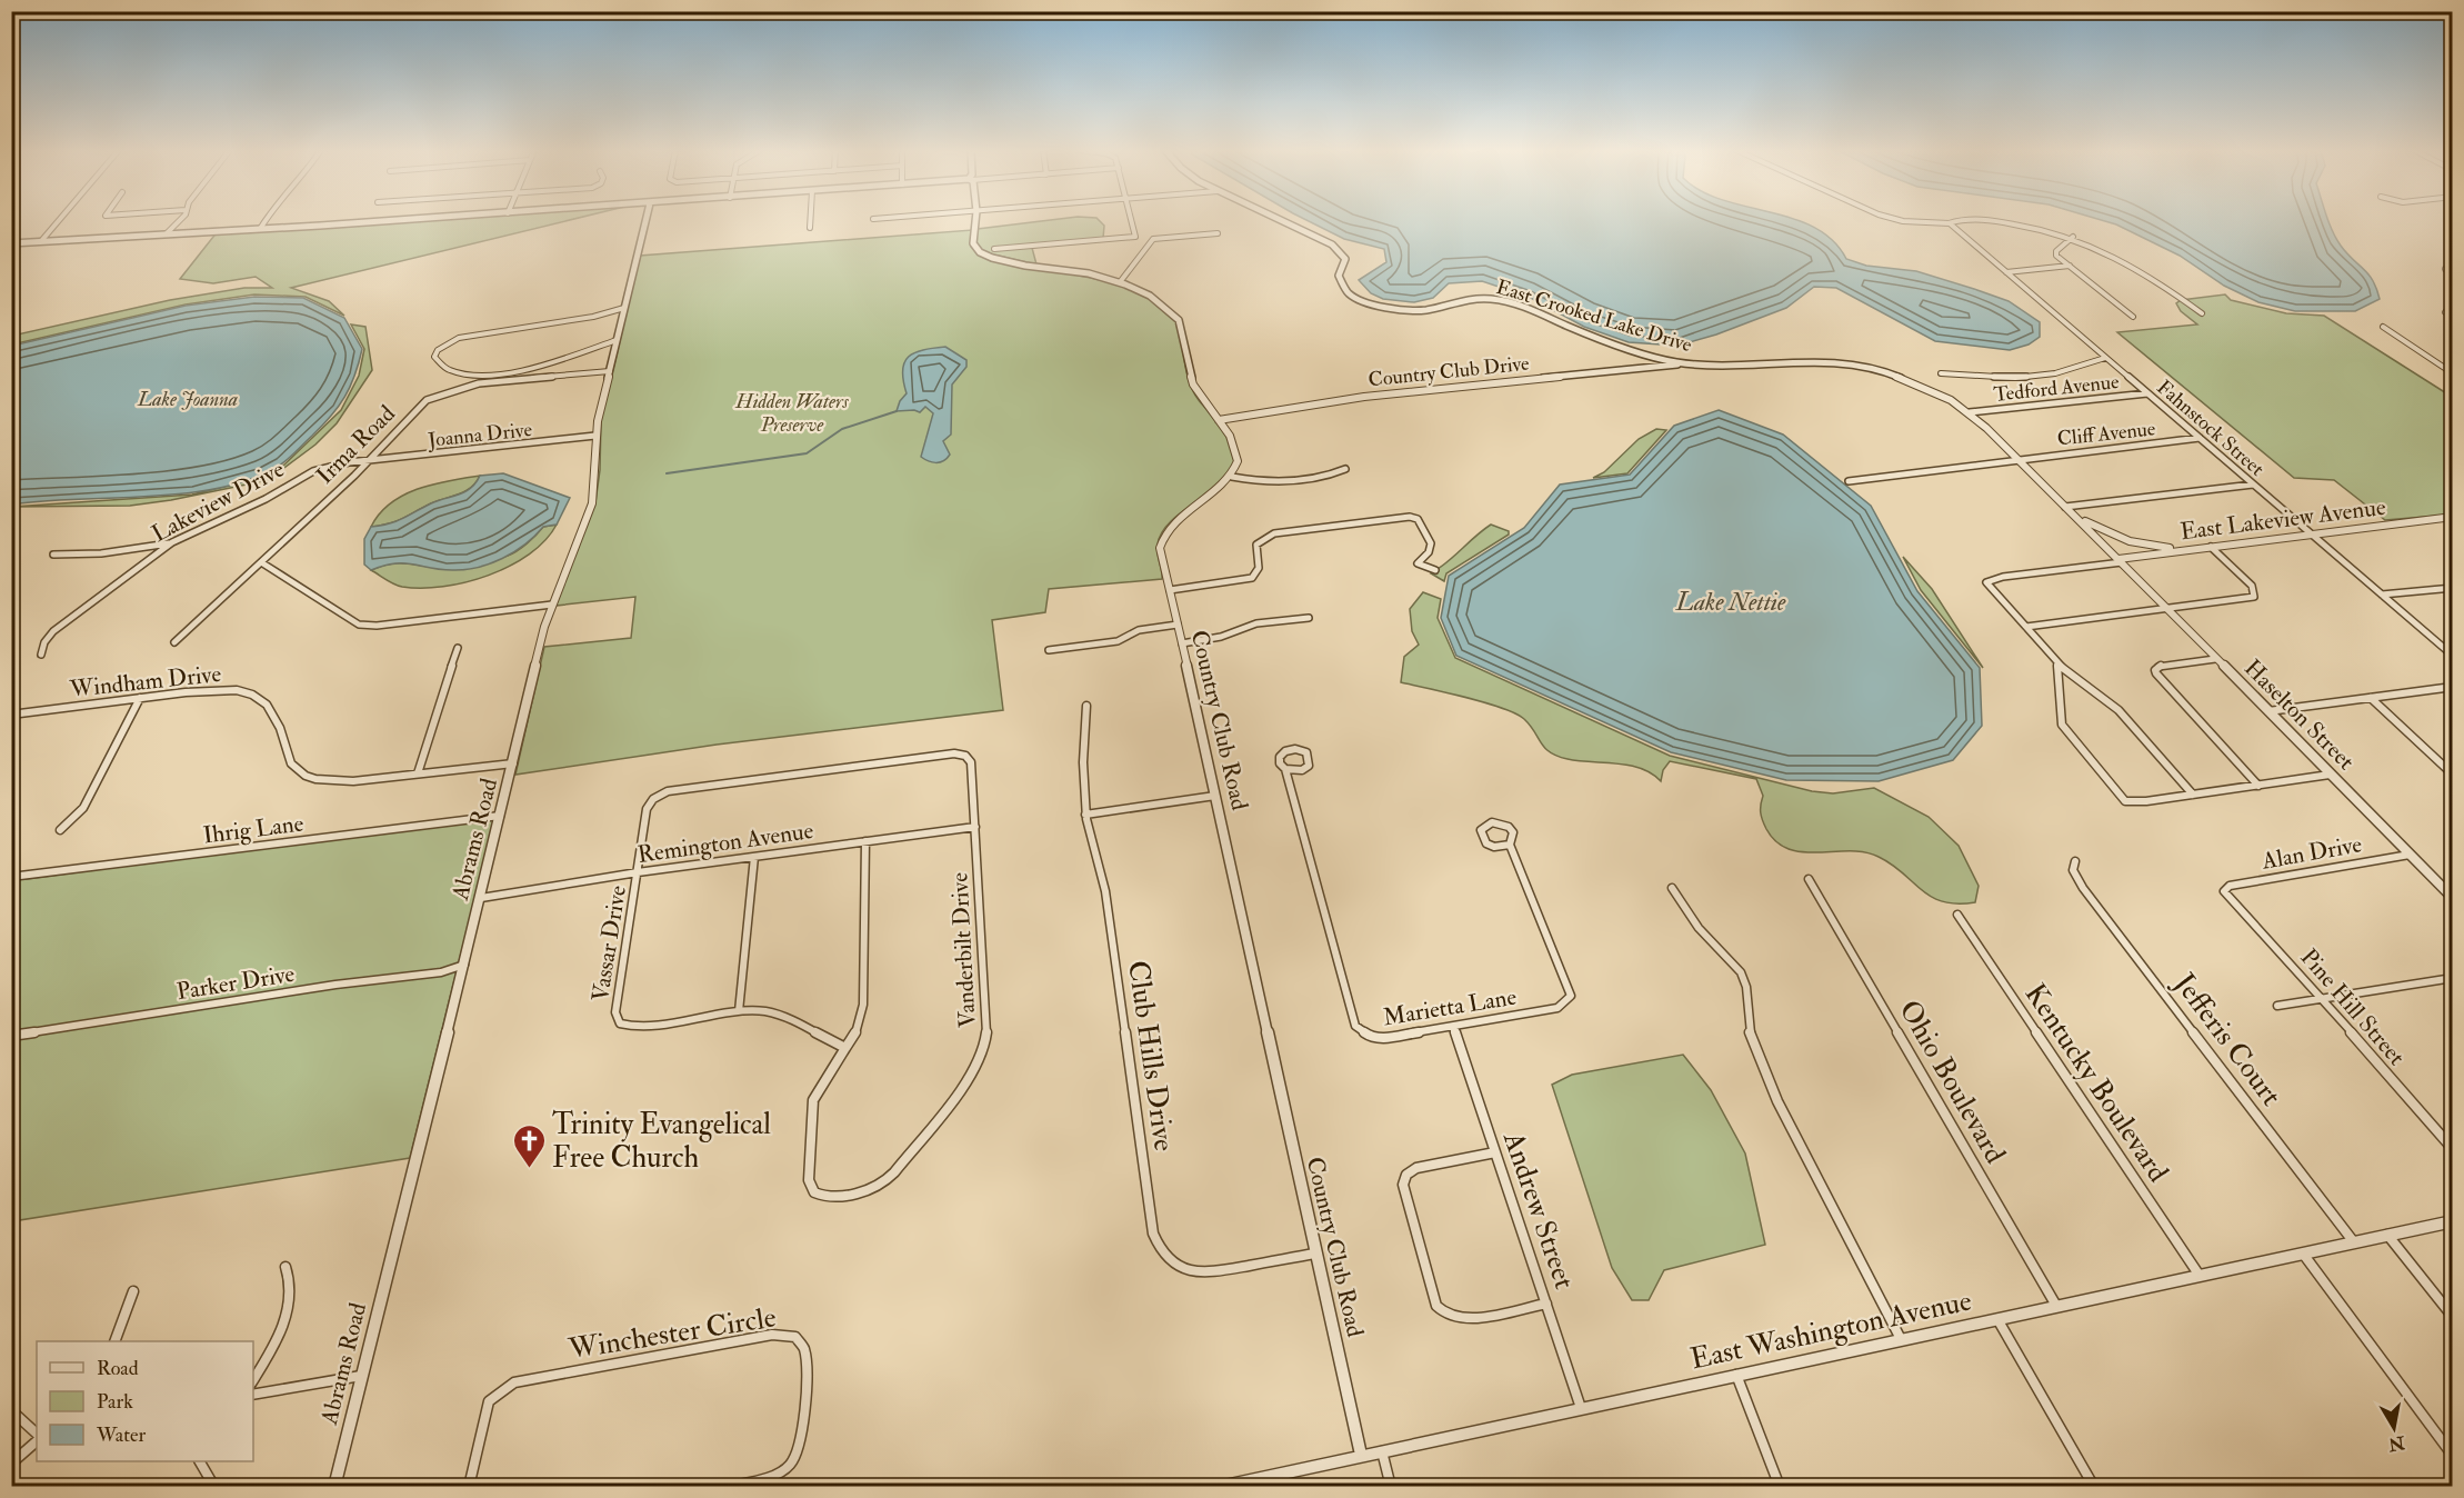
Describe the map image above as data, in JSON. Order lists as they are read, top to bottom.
{
  "streets": {
    "street": [
      "East Crooked Lake Drive",
      "Country Club Drive",
      "Tedford Avenue",
      "Fahnstock Street",
      "Cliff Avenue",
      "Joanna Drive",
      "Irma Road",
      "Lakeview Drive",
      "East Lakeview Avenue",
      "Windham Drive",
      "Haselton Street",
      "Country Club Road",
      "Ihrig Lane",
      "Abrams Road",
      "Remington Avenue",
      "Alan Drive",
      "Vassar Drive",
      "Vanderbilt Drive",
      "Parker Drive",
      "Marietta Lane",
      "Pine Hill Street",
      "Jefferis Court",
      "Club Hills Drive",
      "Ohio Boulevard",
      "Kentucky Boulevard",
      "Andrew Street",
      "East Washington Avenue",
      "Winchester Circle"
    ]
  },
  "crossings": [
    ["East Crooked Lake Drive", "Country Club Drive"],
    ["East Crooked Lake Drive", "Tedford Avenue"],
    ["East Crooked Lake Drive", "Cliff Avenue"],
    ["East Crooked Lake Drive", "East Lakeview Avenue"],
    ["East Crooked Lake Drive", "Haselton Street"],
    ["Tedford Avenue", "Fahnstock Street"],
    ["Fahnstock Street", "Cliff Avenue"],
    ["Fahnstock Street", "East Lakeview Avenue"],
    ["Joanna Drive", "Irma Road"],
    ["Joanna Drive", "Lakeview Drive"],
    ["Joanna Drive", "Abrams Road"],
    ["Irma Road", "Lakeview Drive"],
    ["Irma Road", "Abrams Road"],
    ["East Lakeview Avenue", "Haselton Street"],
    ["Windham Drive", "Abrams Road"],
    ["Haselton Street", "Alan Drive"],
    ["Country Club Road", "Club Hills Drive"],
    ["Country Club Road", "East Washington Avenue"],
    ["Ihrig Lane", "Abrams Road"],
    ["Abrams Road", "Remington Avenue"],
    ["Abrams Road", "Parker Drive"],
    ["Remington Avenue", "Vassar Drive"],
    ["Remington Avenue", "Vanderbilt Drive"],
    ["Alan Drive", "Pine Hill Street"],
    ["Vassar Drive", "Vanderbilt Drive"],
    ["Marietta Lane", "Andrew Street"],
    ["Jefferis Court", "East Washington Avenue"],
    ["Ohio Boulevard", "East Washington Avenue"],
    ["Kentucky Boulevard", "East Washington Avenue"],
    ["Andrew Street", "East Washington Avenue"]
  ],
  "water": ["Lake Joanna", "Lake Nettie"],
  "parks": ["Hidden Waters Preserve"],
  "places": {
    "church": ["Trinity Evangelical Free Church"]
  },
  "legend": ["Road", "Park", "Water"],
  "north": "bottom"
}
